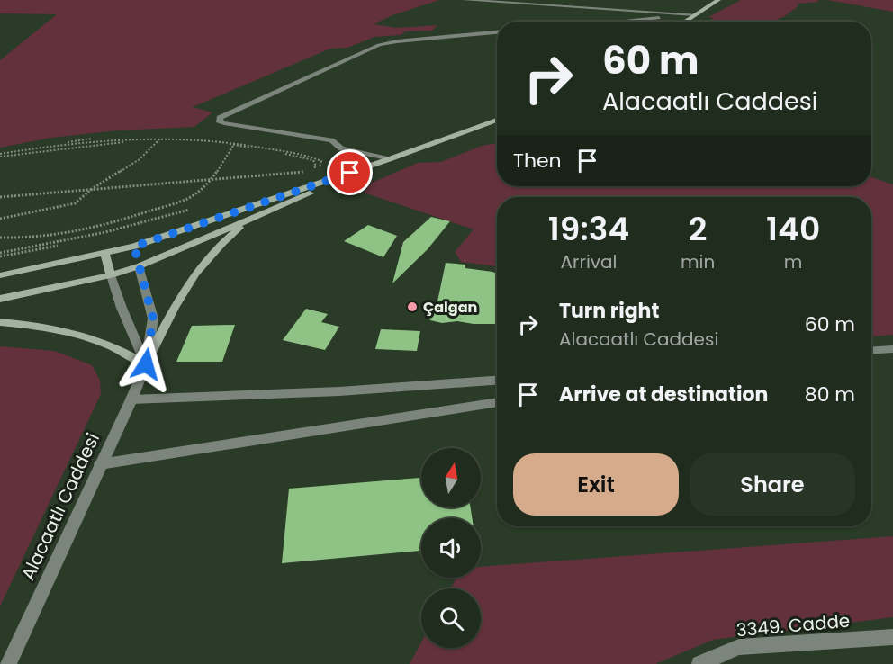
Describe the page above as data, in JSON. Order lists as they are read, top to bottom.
{
  "streets": {
    "main road": ["Alacaatlı Caddesi"],
    "street": ["3349. Cadde"]
  },
  "places": ["Çalgan"],
  "north": "top",
  "page": {
    "turn": ["60 m", "Alacaatlı Caddesi"],
    "then": "Then",
    "eta": [
      "19:34",
      "Arrival",
      "2",
      "min",
      "140",
      "m"
    ],
    "list": [
      {
        "name": "Turn right",
        "note": "Alacaatlı Caddesi",
        "value": "60 m"
      },
      {
        "name": "Arrive at destination",
        "value": "80 m"
      }
    ],
    "buttons": ["Exit", "Share"]
  }
}
